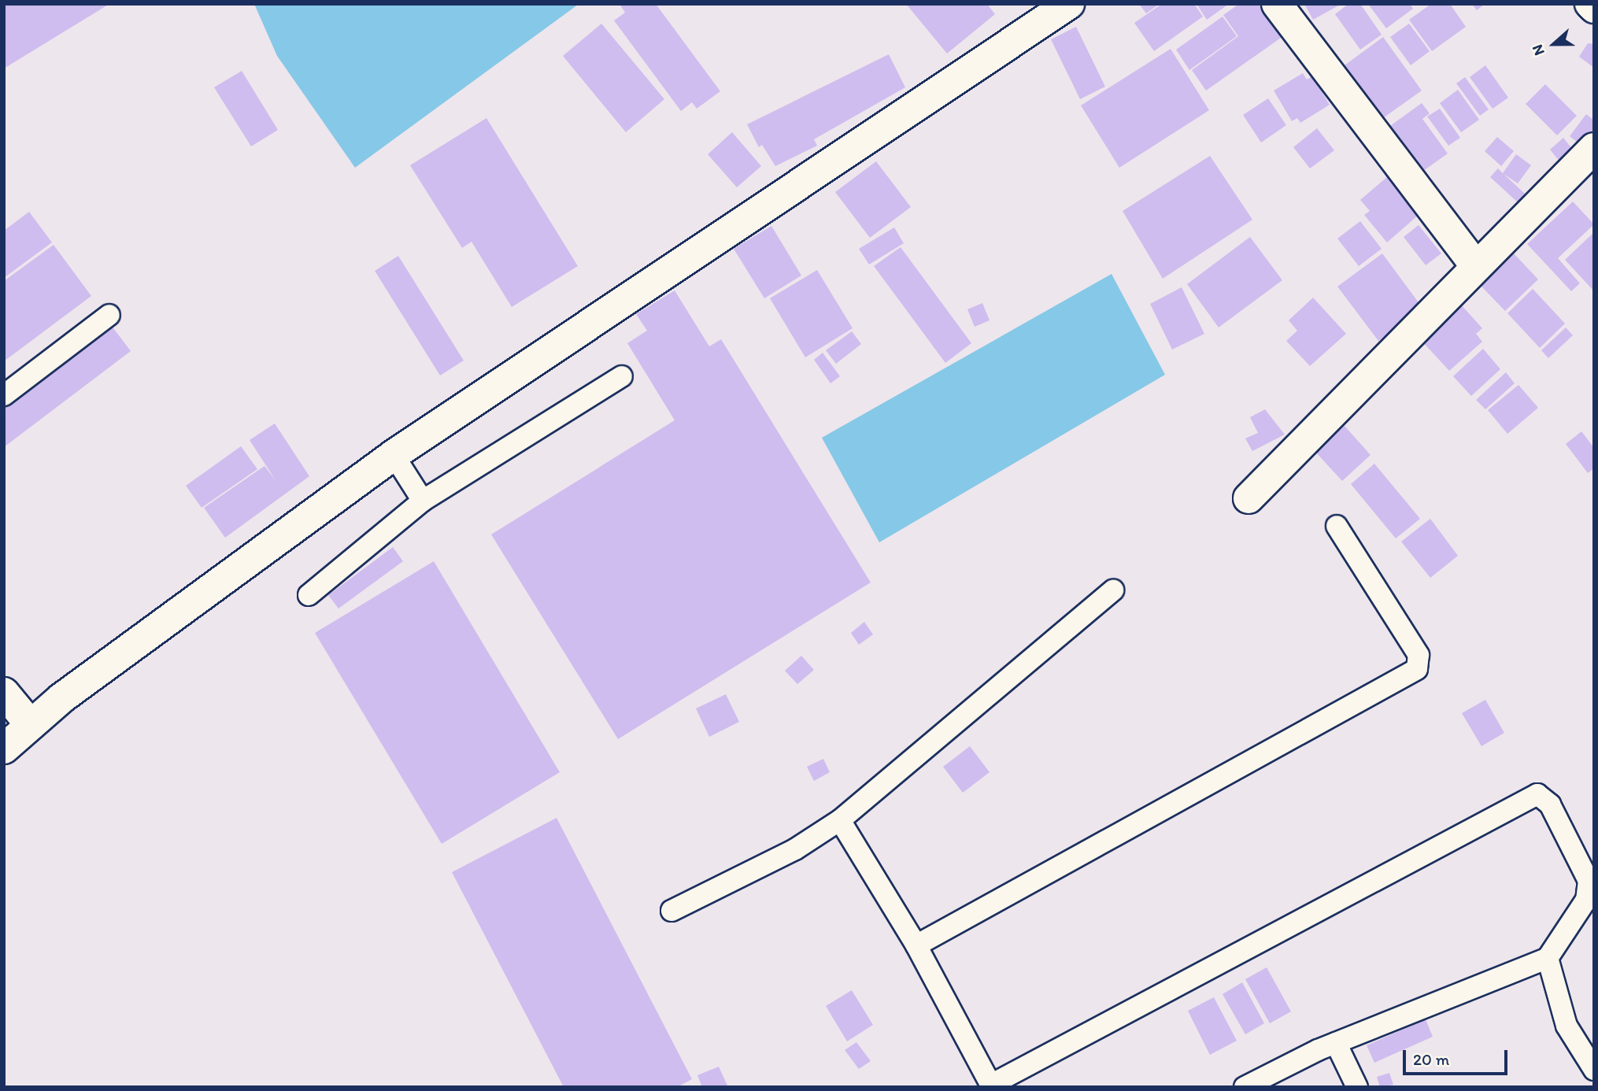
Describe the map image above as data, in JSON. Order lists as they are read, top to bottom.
{
  "scale_bar": "20 m",
  "north": "left"
}
